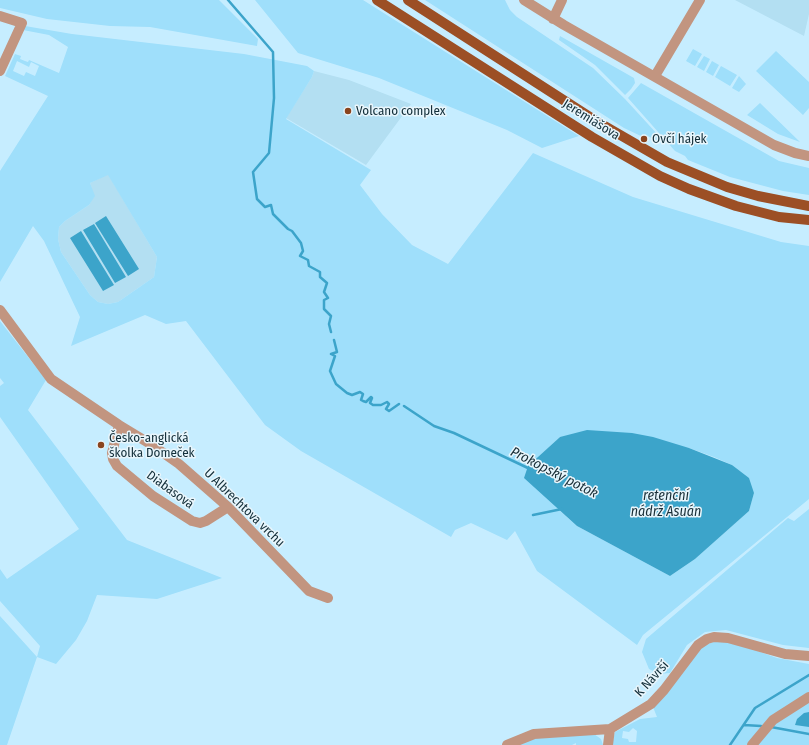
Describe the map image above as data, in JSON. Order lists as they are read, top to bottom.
{
  "streets": {
    "main road": ["Jeremiášova"],
    "street": ["Diabasová", "U Albrechtova vrchu", "K Návrší"]
  },
  "crossings": [
    ["Diabasová", "U Albrechtova vrchu"]
  ],
  "water": ["Prokopský potok", "retenční nádrž Asuán"],
  "places": ["Volcano complex", "Ovčí hájek", "Česko-anglická školka Domeček"]
}
